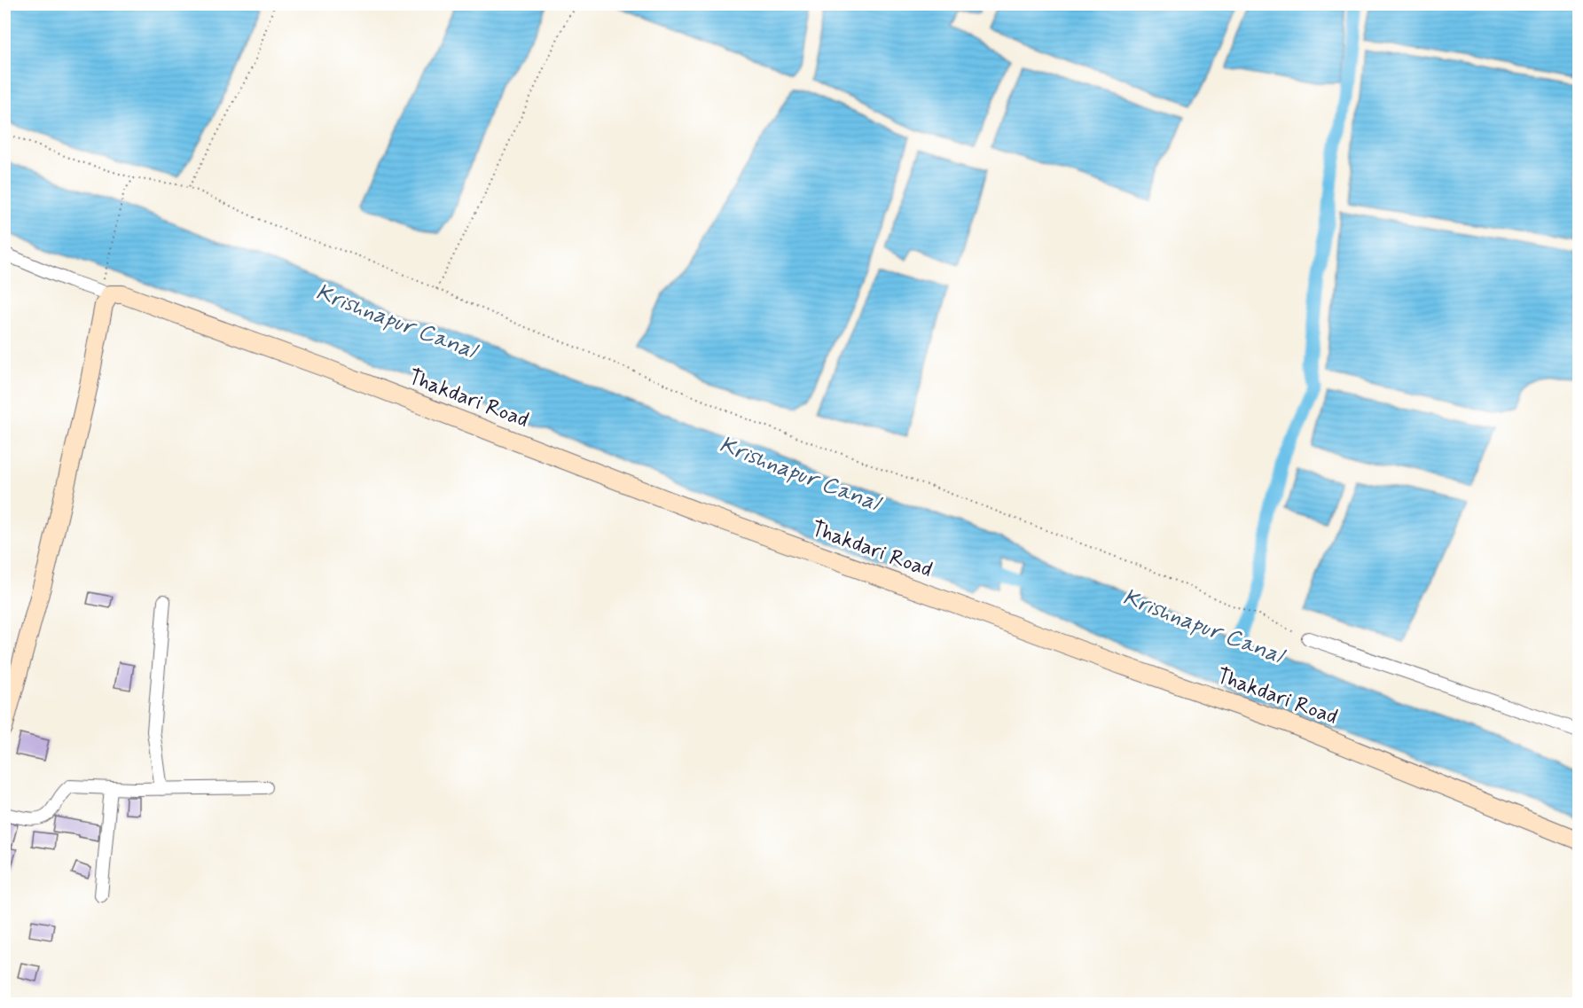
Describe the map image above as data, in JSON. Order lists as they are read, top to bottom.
{
  "streets": {
    "street": ["Thakdari Road"]
  },
  "water": ["Krishnapur Canal"]
}
